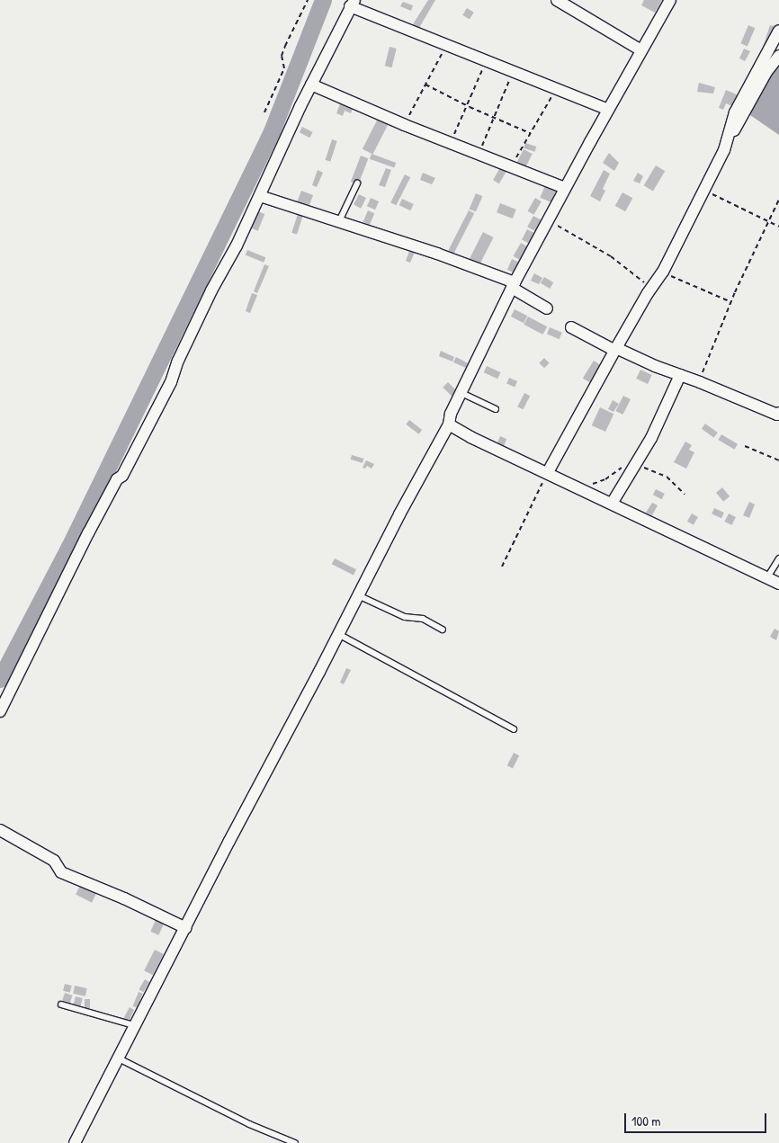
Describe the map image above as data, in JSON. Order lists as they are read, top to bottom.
{
  "scale_bar": "100 m"
}
